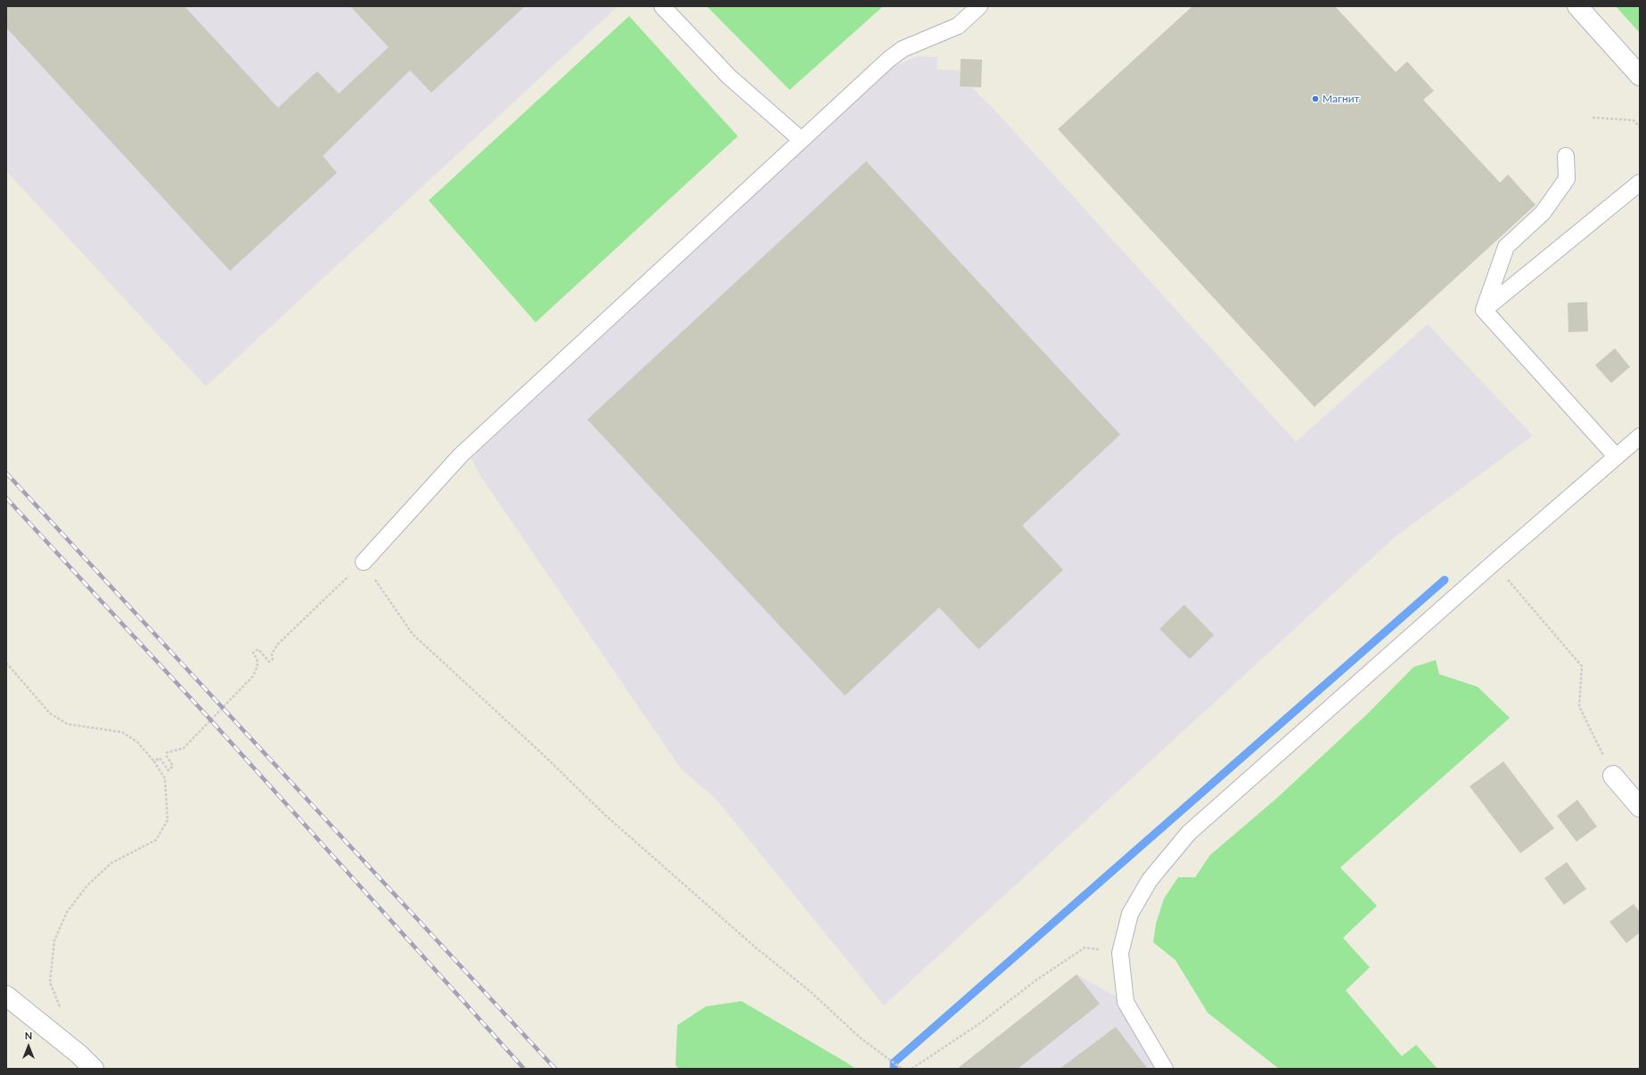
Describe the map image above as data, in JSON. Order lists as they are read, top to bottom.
{
  "places": ["Магнит"],
  "north": "top"
}
